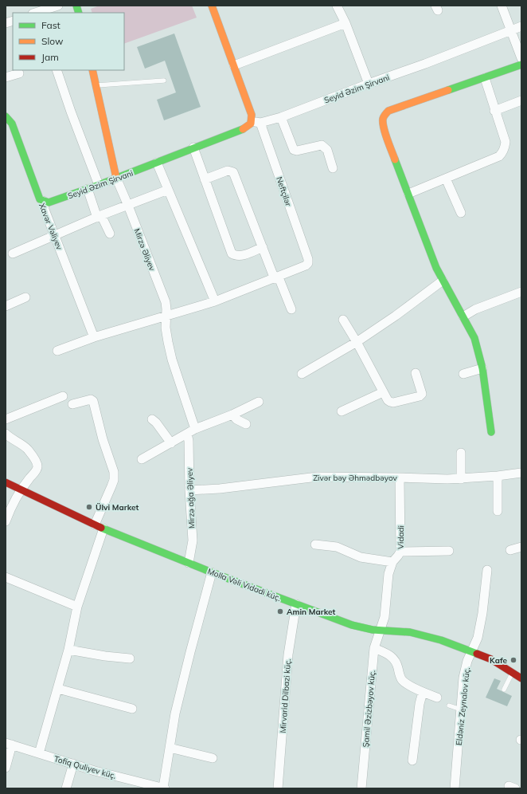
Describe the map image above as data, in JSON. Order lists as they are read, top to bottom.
{
  "streets": {
    "street": [
      "Seyid Əzim Şirvani",
      "Neftçilər",
      "Xavər Vəliyev",
      "Mirzə Əliyev",
      "Zivər bəy Əhmədbəyov",
      "Mirzə ağa Əliyev",
      "Vidadi",
      "Molla Vəli Vidadi küç.",
      "Mirvarid Dilbazi küç.",
      "Eldəniz Zeynalov küç.",
      "Şamil Əzizbəyov küç.",
      "Tofiq Quliyev küç."
    ]
  },
  "crossings": [
    ["Seyid Əzim Şirvani", "Neftçilər"],
    ["Seyid Əzim Şirvani", "Xavər Vəliyev"],
    ["Seyid Əzim Şirvani", "Mirzə Əliyev"],
    ["Zivər bəy Əhmədbəyov", "Mirzə ağa Əliyev"],
    ["Zivər bəy Əhmədbəyov", "Vidadi"],
    ["Mirzə ağa Əliyev", "Molla Vəli Vidadi küç."],
    ["Vidadi", "Molla Vəli Vidadi küç."],
    ["Vidadi", "Şamil Əzizbəyov küç."],
    ["Molla Vəli Vidadi küç.", "Mirvarid Dilbazi küç."],
    ["Molla Vəli Vidadi küç.", "Eldəniz Zeynalov küç."],
    ["Molla Vəli Vidadi küç.", "Şamil Əzizbəyov küç."]
  ],
  "places": ["Ülvi Market", "Amin Market", "Kafe"],
  "legend": ["Fast", "Slow", "Jam"]
}
